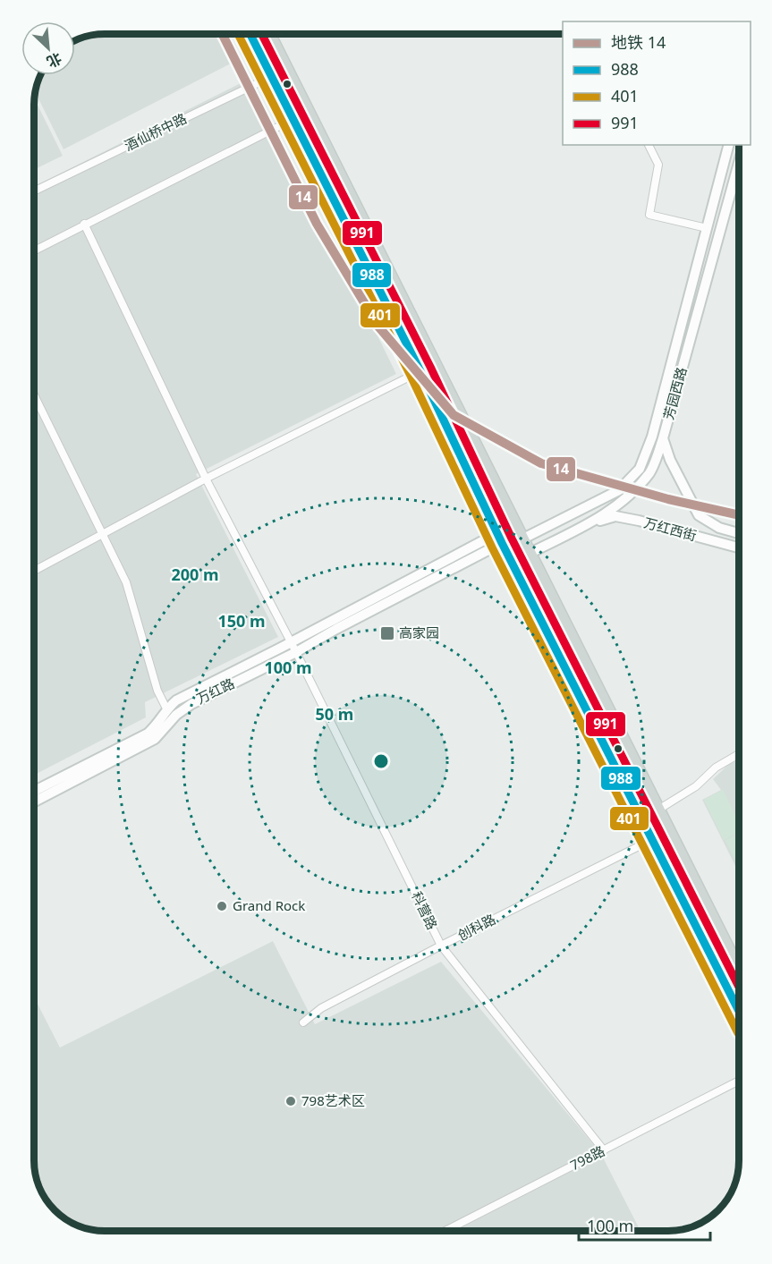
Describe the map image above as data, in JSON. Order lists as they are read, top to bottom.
{
  "streets": {
    "main road": ["芳园西路", "万红西街", "万红路"],
    "street": [
      "酒仙桥中路",
      "科营路",
      "创科路",
      "798路"
    ]
  },
  "crossings": [
    ["芳园西路", "万红西街"],
    ["万红路", "科营路"],
    ["科营路", "创科路"],
    ["科营路", "798路"]
  ],
  "places": {
    "transit": ["高家园"],
    "other": ["Grand Rock", "798艺术区"]
  },
  "lines": [
    "metro line 14",
    "transit line 401",
    "transit line 988",
    "transit line 991"
  ],
  "legend": [
    "地铁 14",
    "988",
    "401",
    "991"
  ],
  "scale_bar": "100 m",
  "north": "bottom right",
  "rings": [
    "200 m",
    "150 m",
    "100 m",
    "50 m"
  ]
}
